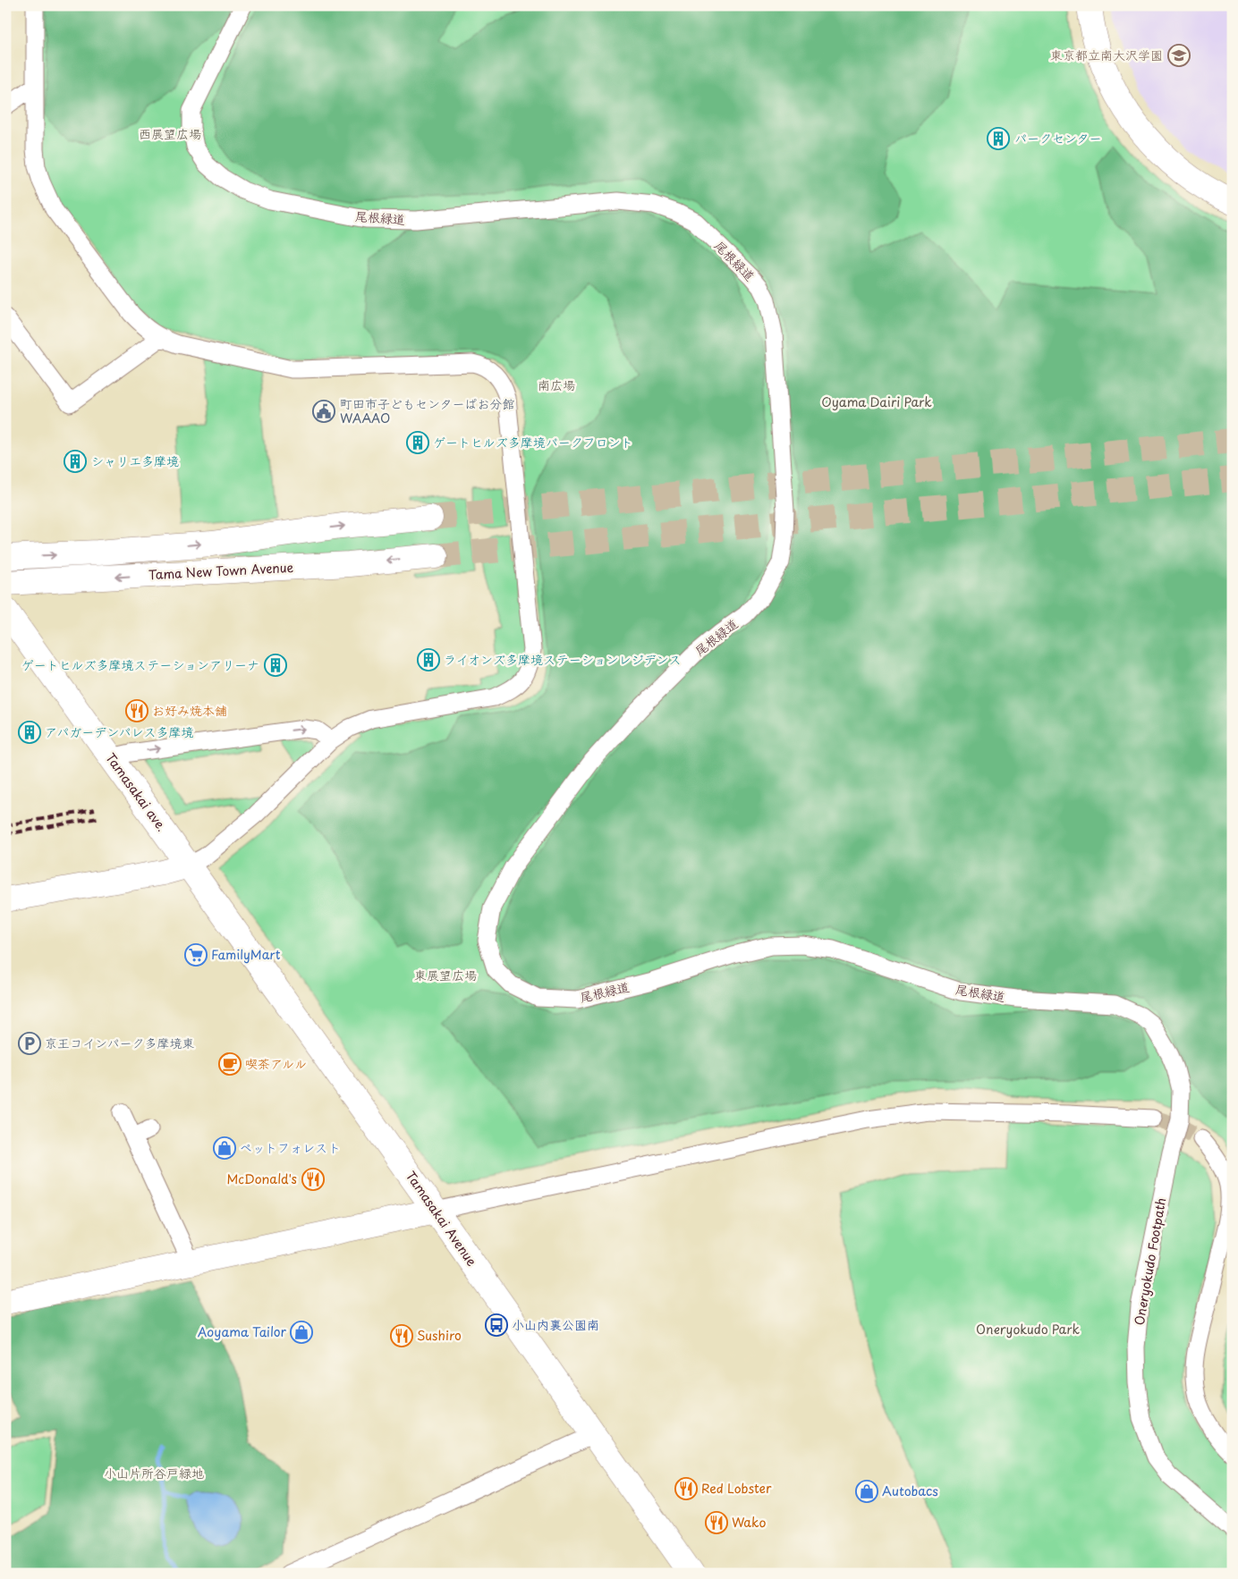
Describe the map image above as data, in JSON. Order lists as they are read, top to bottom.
{
  "streets": {
    "street": [
      "尾根緑道",
      "Tama New Town Avenue",
      "Tamasakai ave.",
      "Tamasakai Avenue"
    ]
  },
  "crossings": [
    ["Tamasakai ave.", "Tamasakai Avenue"]
  ],
  "parks": [
    "西展望広場",
    "南広場",
    "Oyama Dairi Park",
    "東展望広場",
    "Oneryokudo Park",
    "小山片所谷戸緑地"
  ],
  "places": {
    "school or university": ["東京都立南大沢学園"],
    "building": [
      "パークセンター",
      "ゲートヒルズ多摩境パークフロント",
      "シャリエ多摩境",
      "ライオンズ多摩境ステーションレジデンス",
      "ゲートヒルズ多摩境ステーションアリーナ",
      "アパガーデンパレス多摩境"
    ],
    "public building": ["町田市子どもセンターぱお分館 WAAAO"],
    "restaurant": [
      "お好み焼本舗",
      "McDonald's",
      "Sushiro",
      "Red Lobster",
      "Wako"
    ],
    "supermarket": ["FamilyMart"],
    "parking": ["京王コインパーク多摩境東"],
    "cafe": ["喫茶アルル"],
    "shop": ["ペットフォレスト", "Aoyama Tailor", "Autobacs"],
    "bus stop": ["小山内裏公園南"]
  }
}
